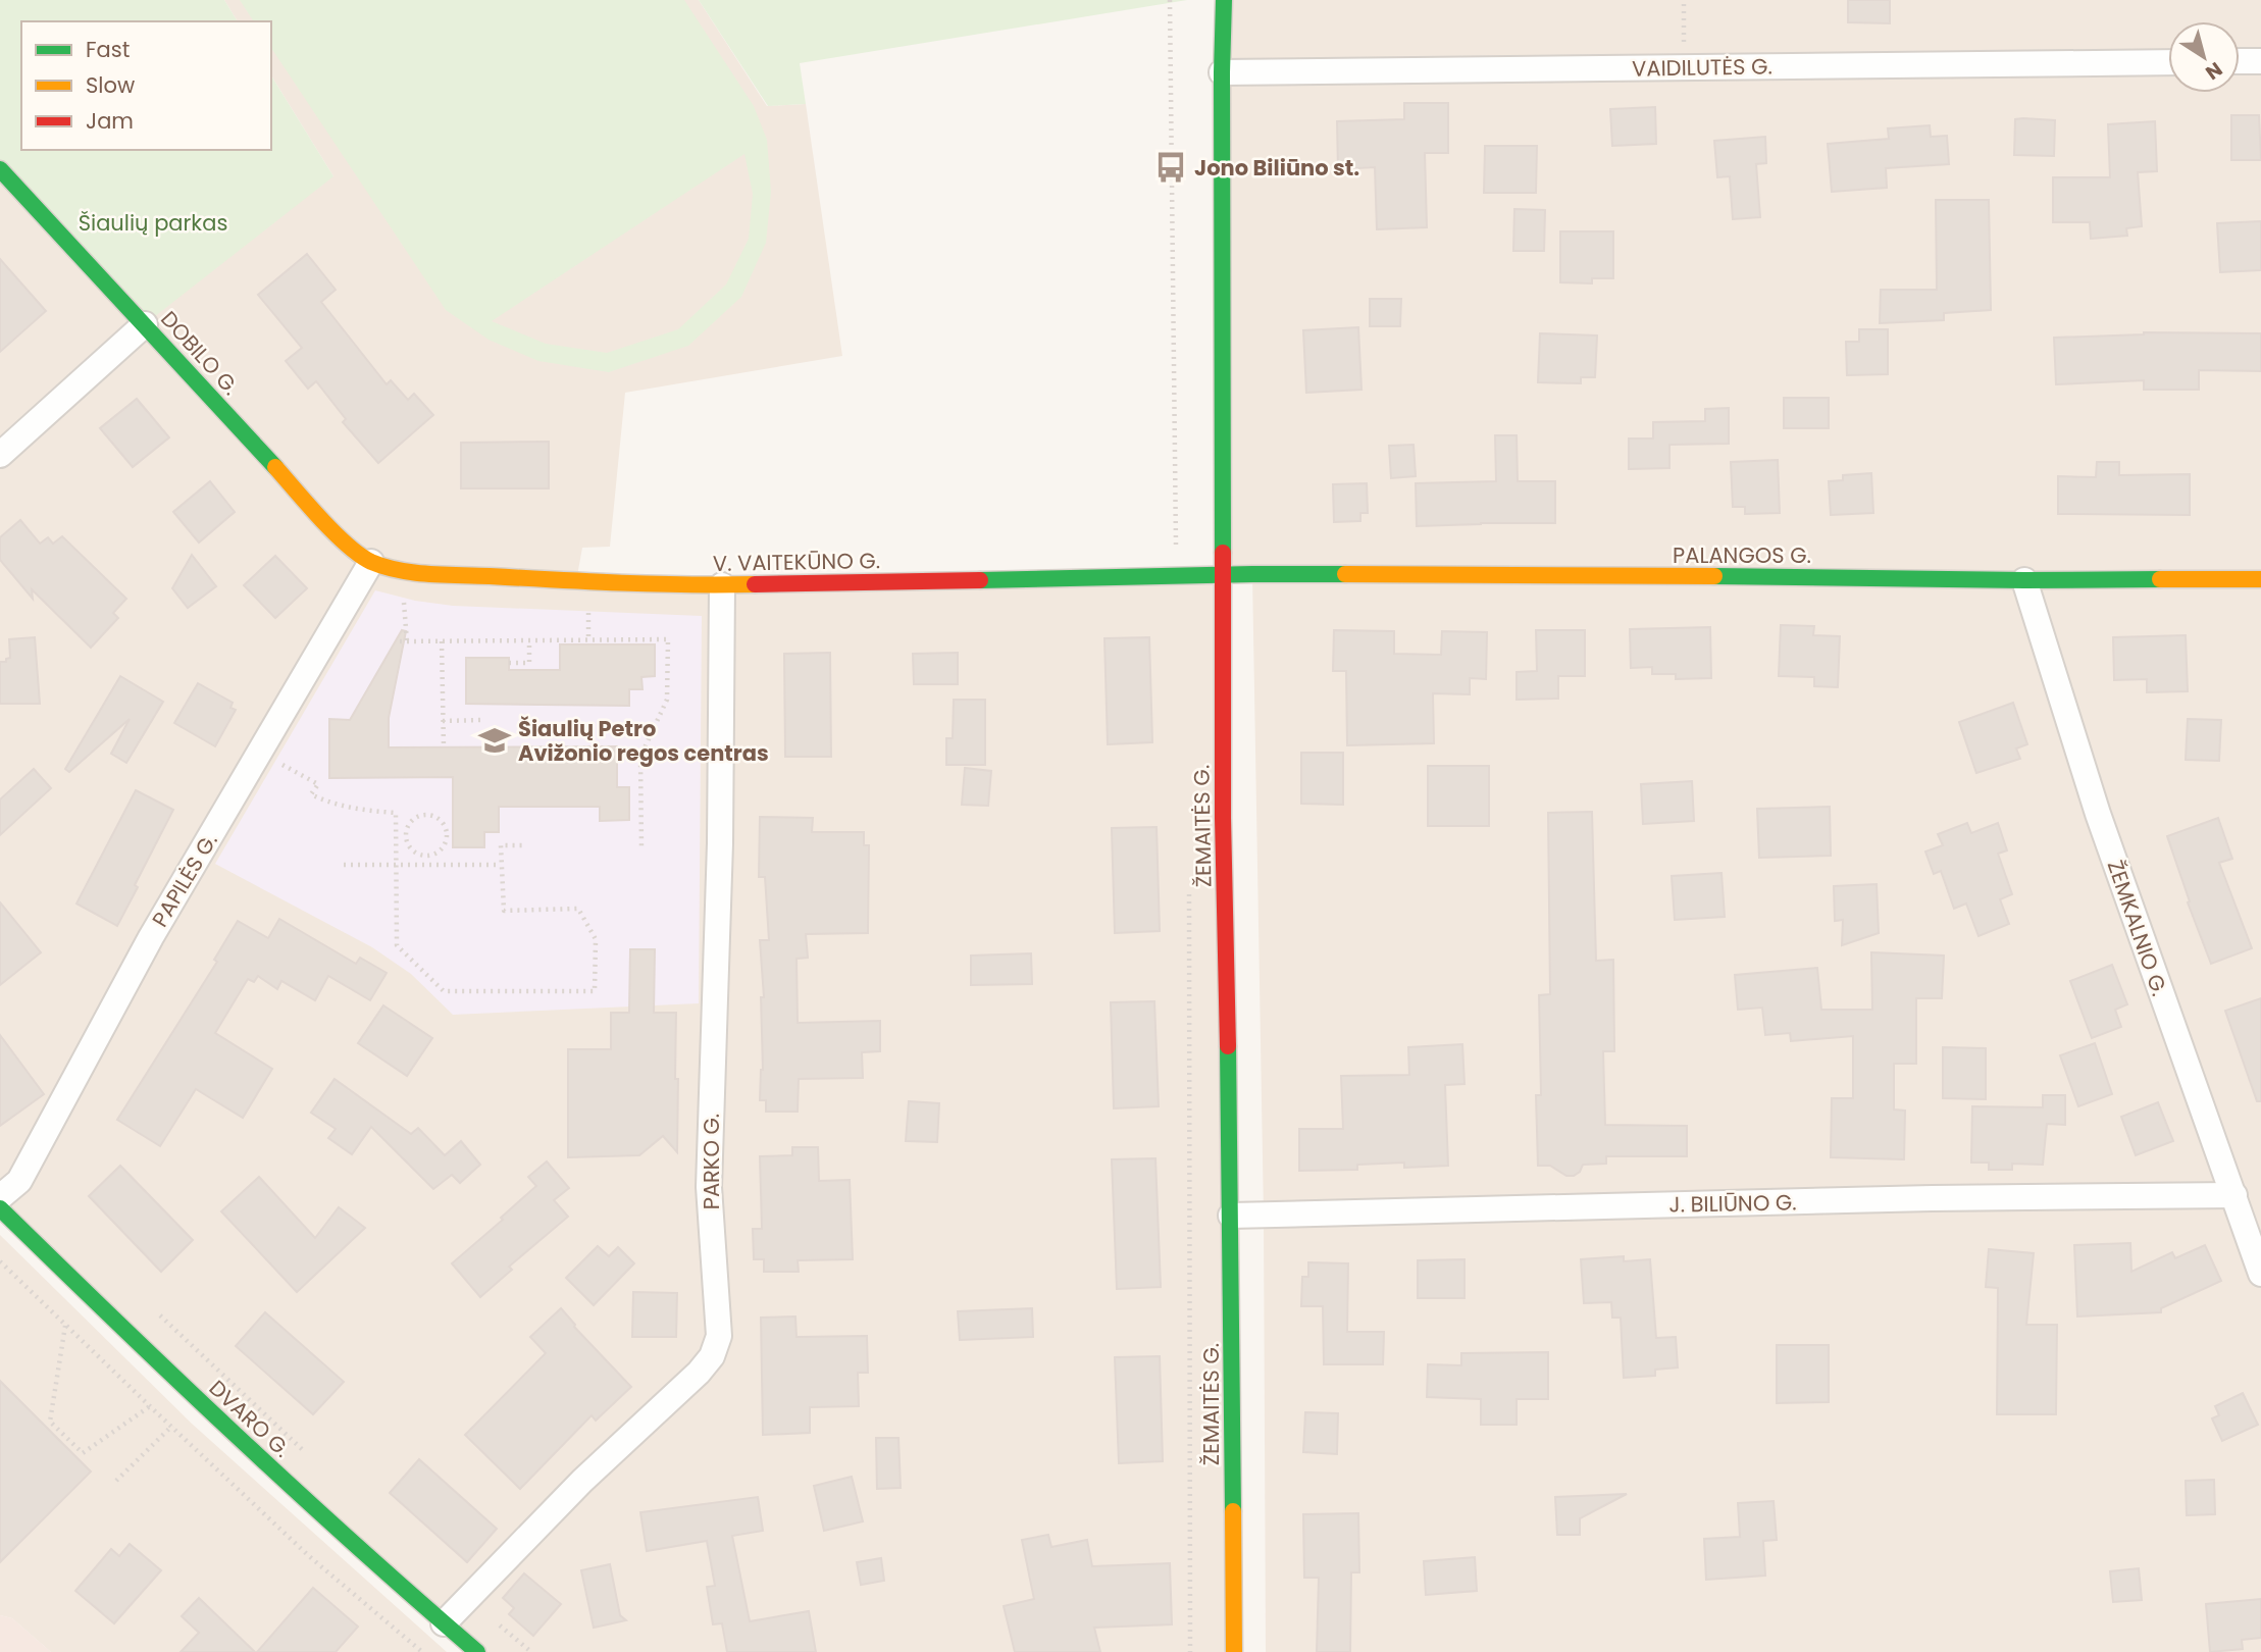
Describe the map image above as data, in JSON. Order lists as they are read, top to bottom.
{
  "streets": {
    "street": [
      "VAIDILUTĖS G.",
      "DOBILO G.",
      "PALANGOS G.",
      "V. VAITEKŪNO G.",
      "ŽEMAITĖS G.",
      "PAPILĖS G.",
      "ŽEMKALNIO G.",
      "PARKO G.",
      "J. BILIŪNO G.",
      "DVARO G."
    ]
  },
  "crossings": [
    ["VAIDILUTĖS G.", "ŽEMAITĖS G."],
    ["DOBILO G.", "V. VAITEKŪNO G."],
    ["DOBILO G.", "PAPILĖS G."],
    ["PALANGOS G.", "V. VAITEKŪNO G."],
    ["PALANGOS G.", "ŽEMAITĖS G."],
    ["PALANGOS G.", "ŽEMKALNIO G."],
    ["V. VAITEKŪNO G.", "ŽEMAITĖS G."],
    ["V. VAITEKŪNO G.", "PAPILĖS G."],
    ["V. VAITEKŪNO G.", "PARKO G."],
    ["ŽEMAITĖS G.", "J. BILIŪNO G."],
    ["ŽEMKALNIO G.", "J. BILIŪNO G."],
    ["PARKO G.", "DVARO G."]
  ],
  "parks": ["Šiaulių parkas"],
  "places": {
    "bus stop": ["Jono Biliūno st."],
    "school or university": ["Šiaulių Petro Avižonio regos centras"]
  },
  "legend": ["Fast", "Slow", "Jam"],
  "north": "bottom right"
}
